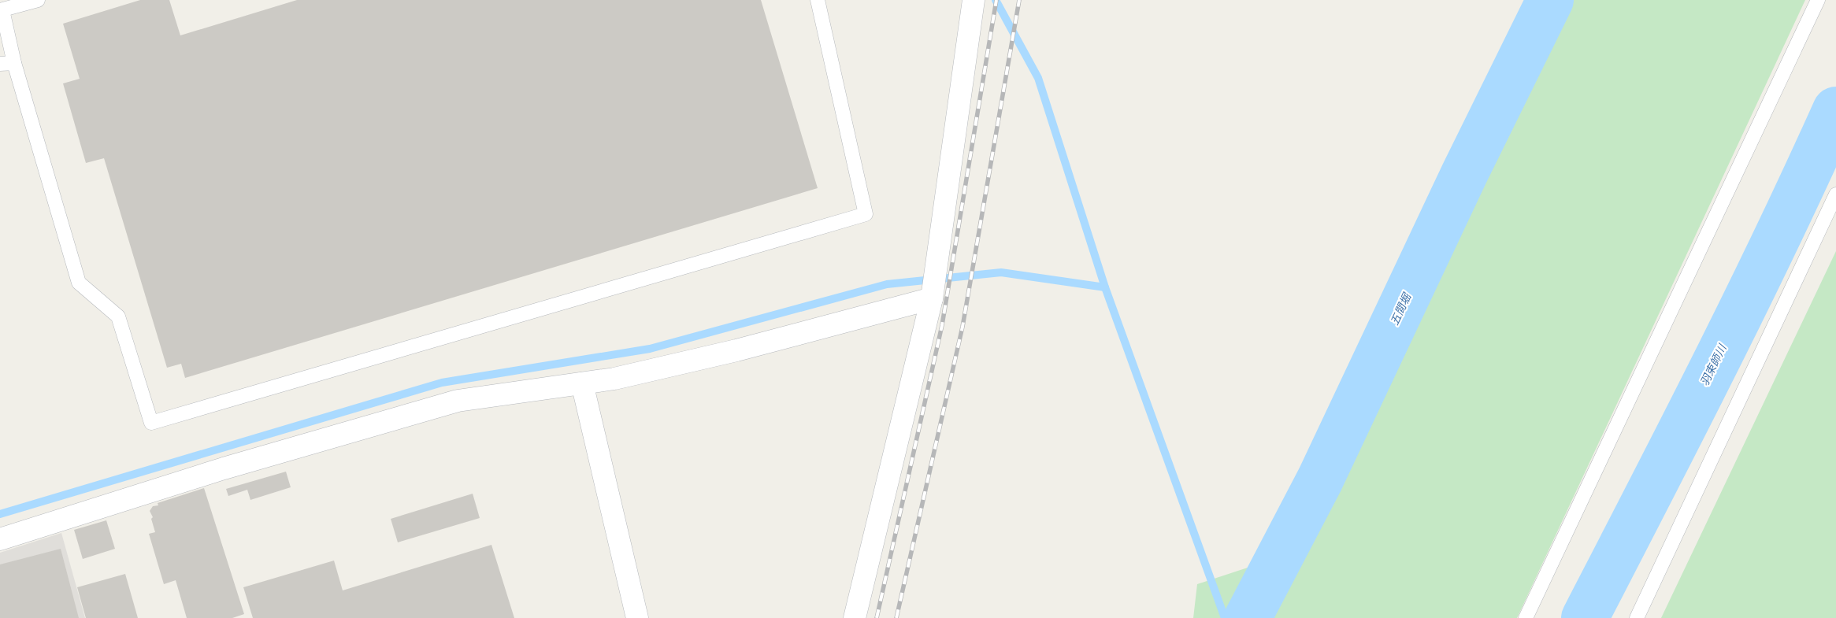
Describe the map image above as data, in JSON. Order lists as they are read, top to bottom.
{
  "water": ["五間堀", "羽束師川"]
}
